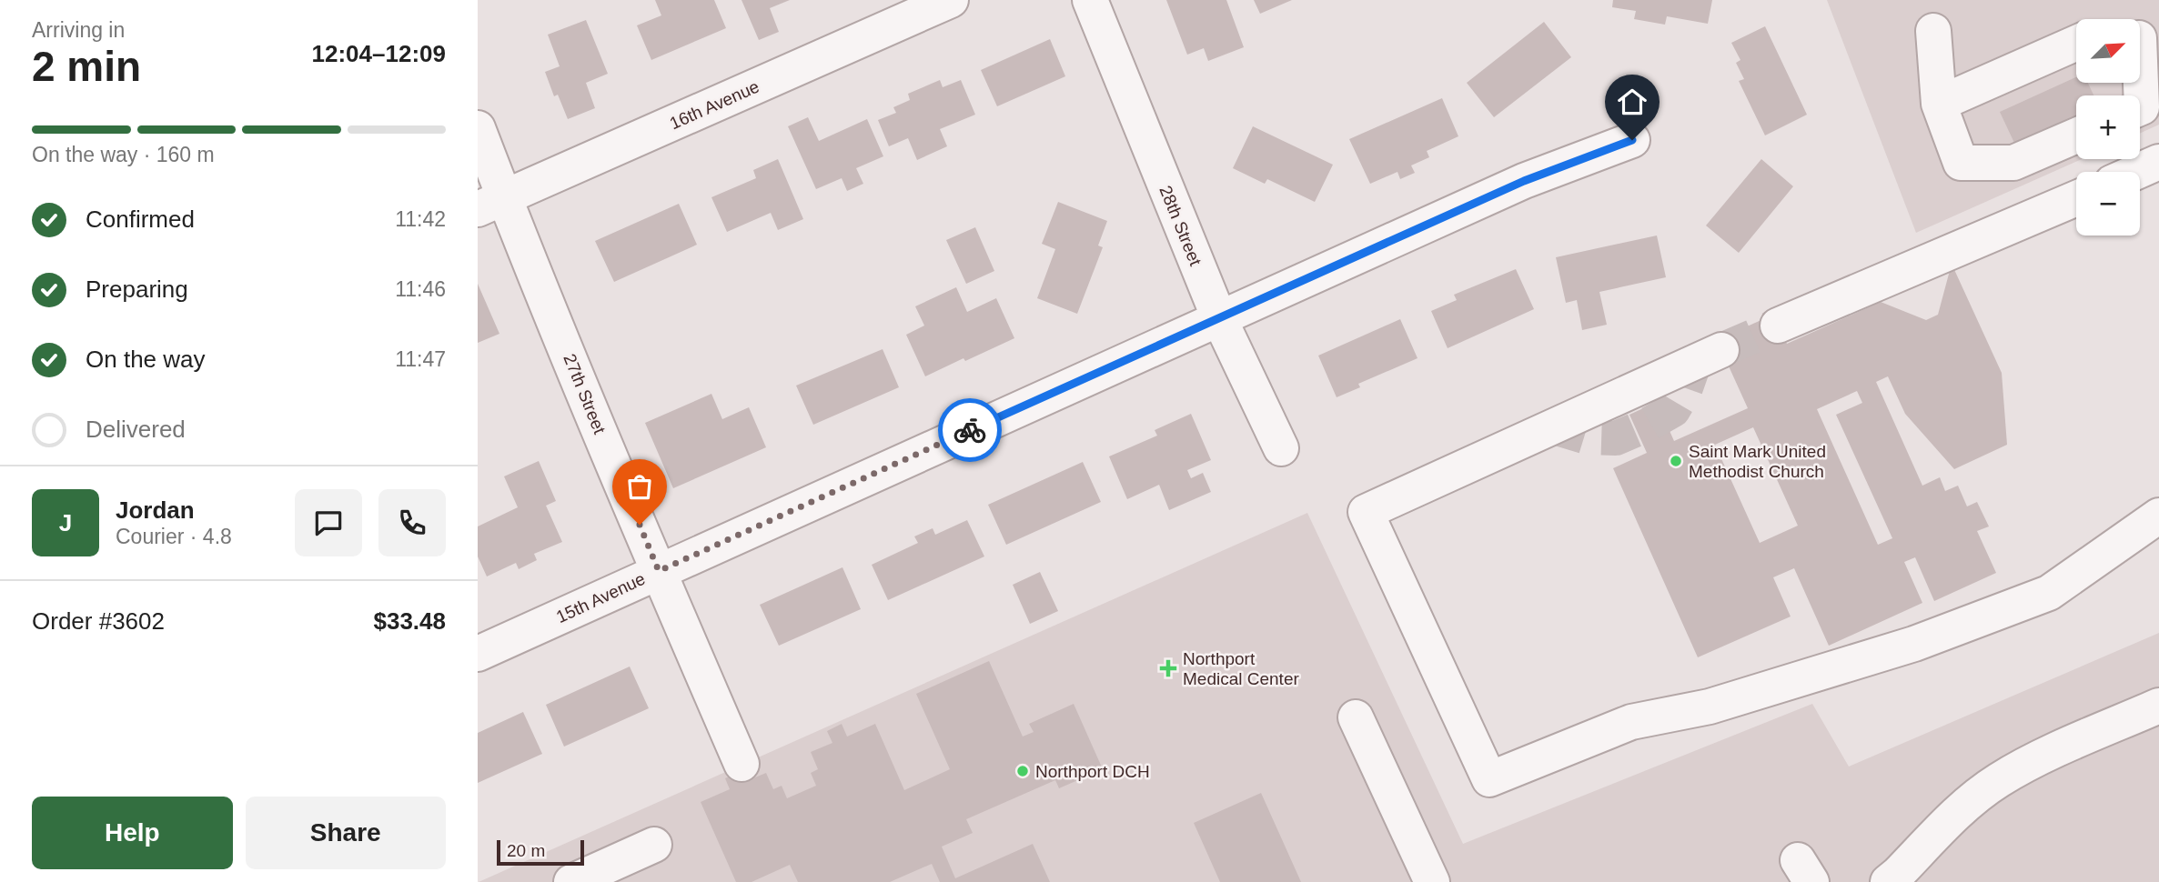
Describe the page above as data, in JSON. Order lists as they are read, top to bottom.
{
  "streets": {
    "street": [
      "16th Avenue",
      "28th Street",
      "27th Street",
      "15th Avenue"
    ]
  },
  "crossings": [
    ["16th Avenue", "27th Street"],
    ["28th Street", "15th Avenue"],
    ["27th Street", "15th Avenue"]
  ],
  "places": {
    "other": ["Saint Mark United Methodist Church", "Northport DCH"],
    "health": ["Northport Medical Center"]
  },
  "scale_bar": "20 m",
  "north": "top right",
  "page": {
    "heading": ["2 min", "Arriving in", "12:04–12:09"],
    "panel": [
      "Jordan",
      "Courier · 4.8",
      "Order #3602",
      "$33.48"
    ],
    "map_buttons": ["+", "−"],
    "bar": "On the way · 160 m",
    "list": [
      ["Confirmed", "11:42"],
      ["Preparing", "11:46"],
      ["On the way", "11:47"],
      "Delivered"
    ],
    "round": "J",
    "buttons": ["Help", "Share"],
    "scale": "20 m"
  }
}
